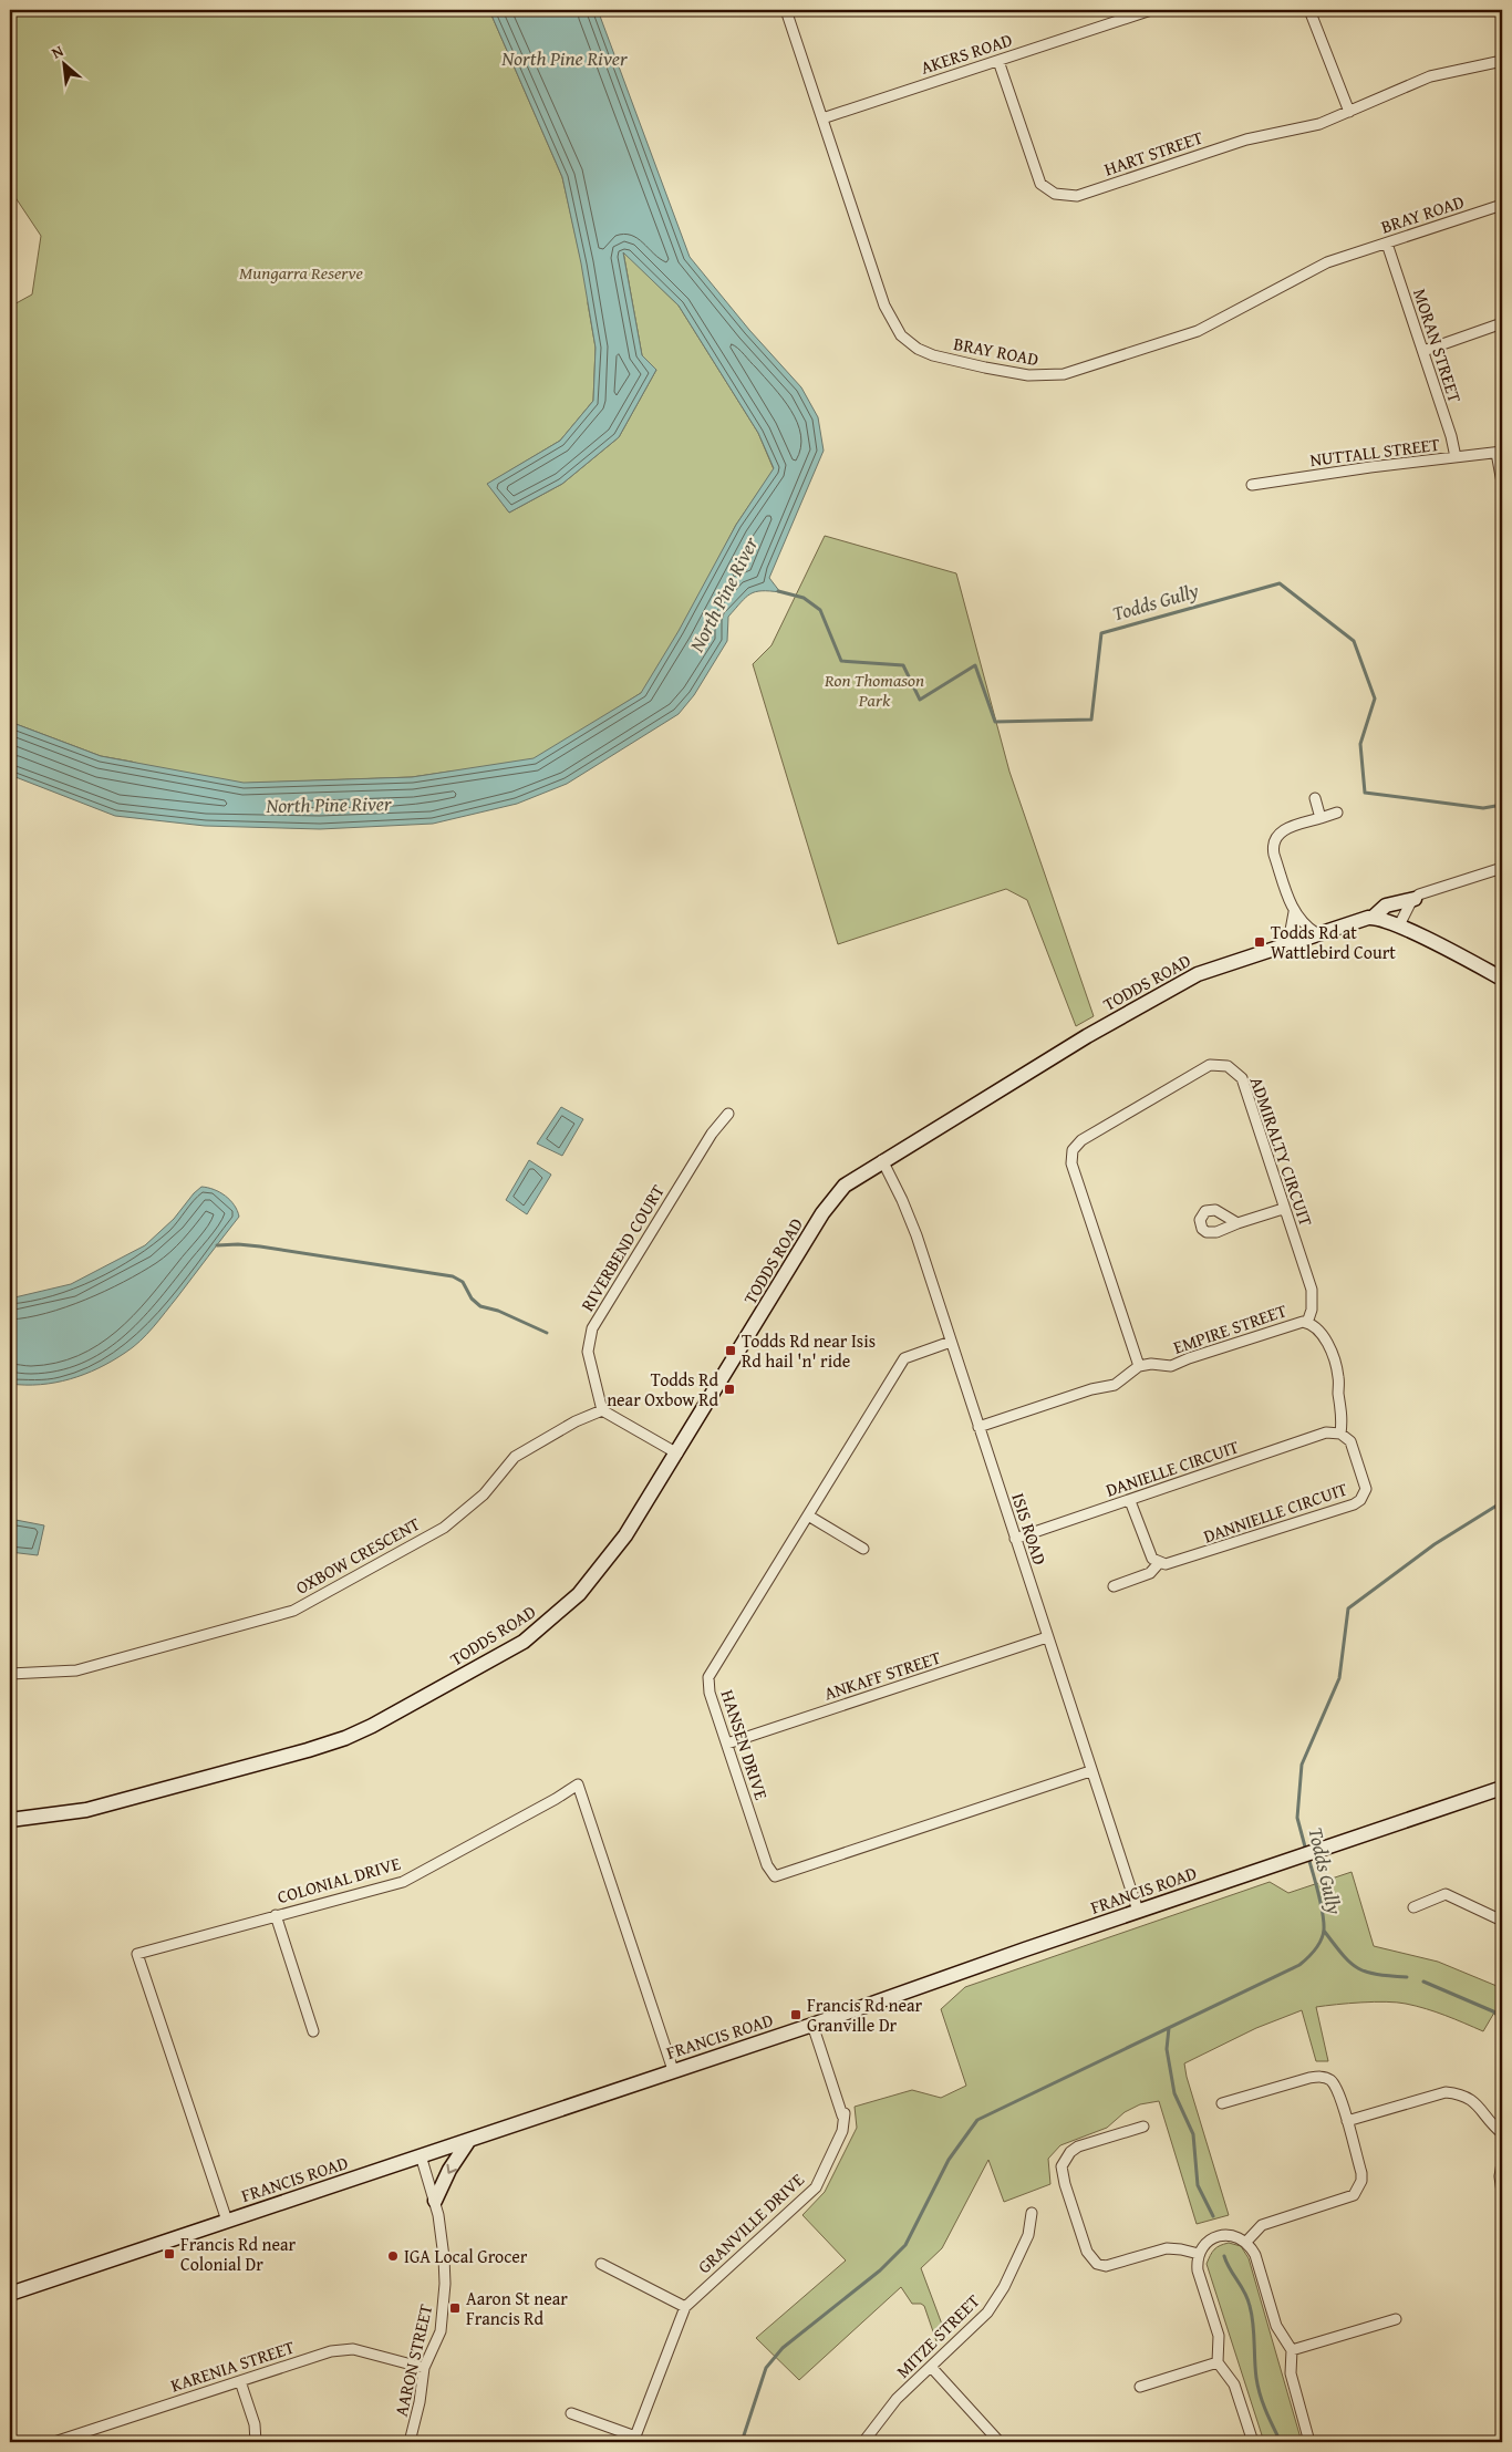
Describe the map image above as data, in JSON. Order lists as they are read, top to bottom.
{
  "streets": {
    "street": [
      "AKERS ROAD",
      "HART STREET",
      "BRAY ROAD",
      "MORAN STREET",
      "NUTTALL STREET",
      "TODDS ROAD",
      "ADMIRALTY CIRCUIT",
      "RIVERBEND COURT",
      "EMPIRE STREET",
      "DANIELLE CIRCUIT",
      "DANNIELLE CIRCUIT",
      "ISIS ROAD",
      "OXBOW CRESCENT",
      "ANKAFF STREET",
      "HANSEN DRIVE",
      "COLONIAL DRIVE",
      "FRANCIS ROAD",
      "GRANVILLE DRIVE",
      "MITZE STREET",
      "AARON STREET",
      "KARENIA STREET"
    ]
  },
  "crossings": [
    ["AKERS ROAD", "HART STREET"],
    ["AKERS ROAD", "BRAY ROAD"],
    ["BRAY ROAD", "MORAN STREET"],
    ["MORAN STREET", "NUTTALL STREET"],
    ["TODDS ROAD", "ISIS ROAD"],
    ["ADMIRALTY CIRCUIT", "EMPIRE STREET"],
    ["RIVERBEND COURT", "OXBOW CRESCENT"],
    ["DANIELLE CIRCUIT", "DANNIELLE CIRCUIT"],
    ["DANIELLE CIRCUIT", "ISIS ROAD"],
    ["ISIS ROAD", "ANKAFF STREET"],
    ["ISIS ROAD", "HANSEN DRIVE"],
    ["ISIS ROAD", "FRANCIS ROAD"],
    ["ANKAFF STREET", "HANSEN DRIVE"],
    ["COLONIAL DRIVE", "FRANCIS ROAD"],
    ["FRANCIS ROAD", "GRANVILLE DRIVE"],
    ["FRANCIS ROAD", "AARON STREET"],
    ["AARON STREET", "KARENIA STREET"]
  ],
  "water": ["North Pine River", "Todds Gully"],
  "parks": ["Mungarra Reserve", "Ron Thomason Park"],
  "places": {
    "transit": [
      "Todds Rd at Wattlebird Court",
      "Todds Rd near Isis Rd hail 'n' ride",
      "Todds Rd near Oxbow Rd",
      "Francis Rd near Granville Dr",
      "Francis Rd near Colonial Dr",
      "Aaron St near Francis Rd"
    ],
    "other": ["IGA Local Grocer"]
  },
  "north": "top left"
}
